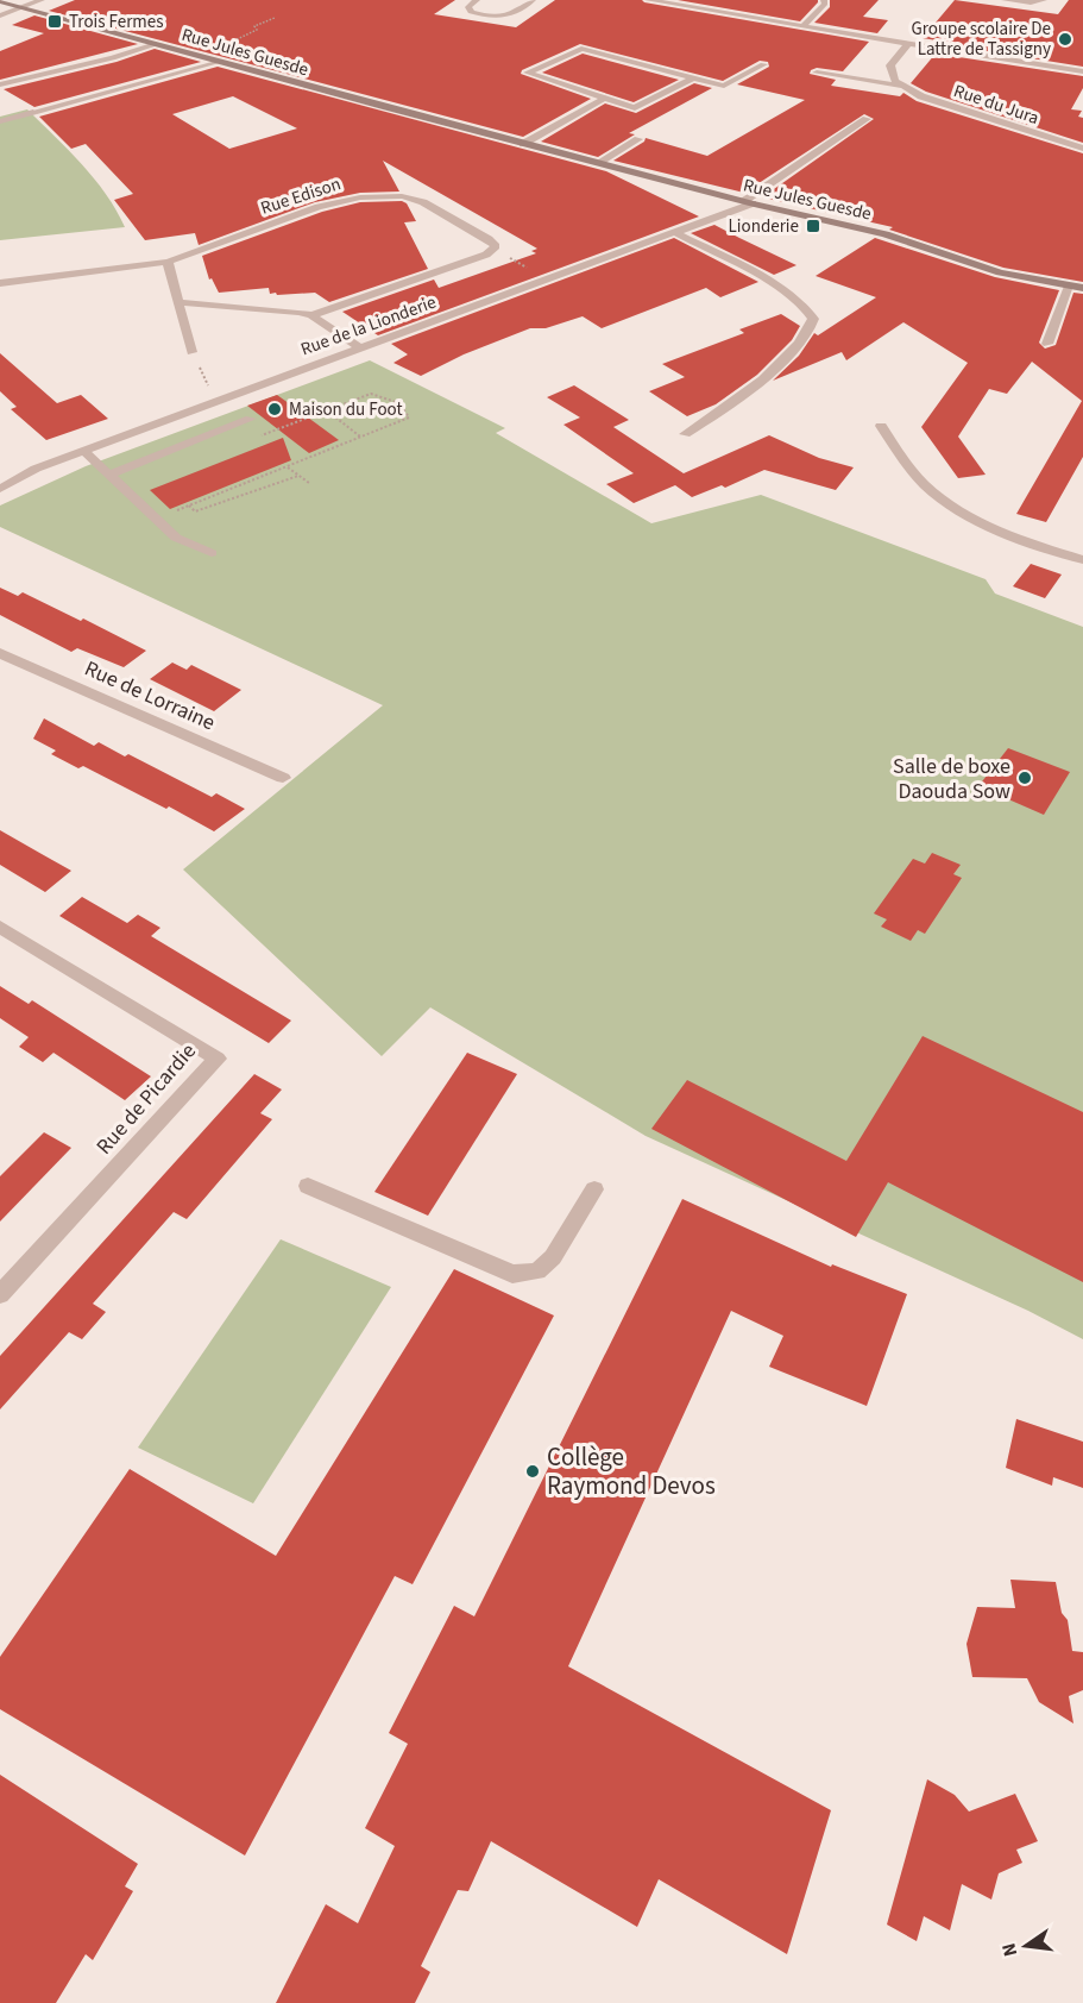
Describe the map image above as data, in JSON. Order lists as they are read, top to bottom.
{
  "streets": {
    "main road": ["Rue Jules Guesde"],
    "street": [
      "Rue du Jura",
      "Rue Edison",
      "Rue de la Lionderie",
      "Rue de Lorraine",
      "Rue de Picardie"
    ]
  },
  "crossings": [
    ["Rue Jules Guesde", "Rue de la Lionderie"]
  ],
  "places": {
    "transit": ["Trois Fermes", "Lionderie"],
    "other": [
      "Groupe scolaire De Lattre de Tassigny",
      "Maison du Foot",
      "Salle de boxe Daouda Sow",
      "Collège Raymond Devos"
    ]
  },
  "north": "left"
}
